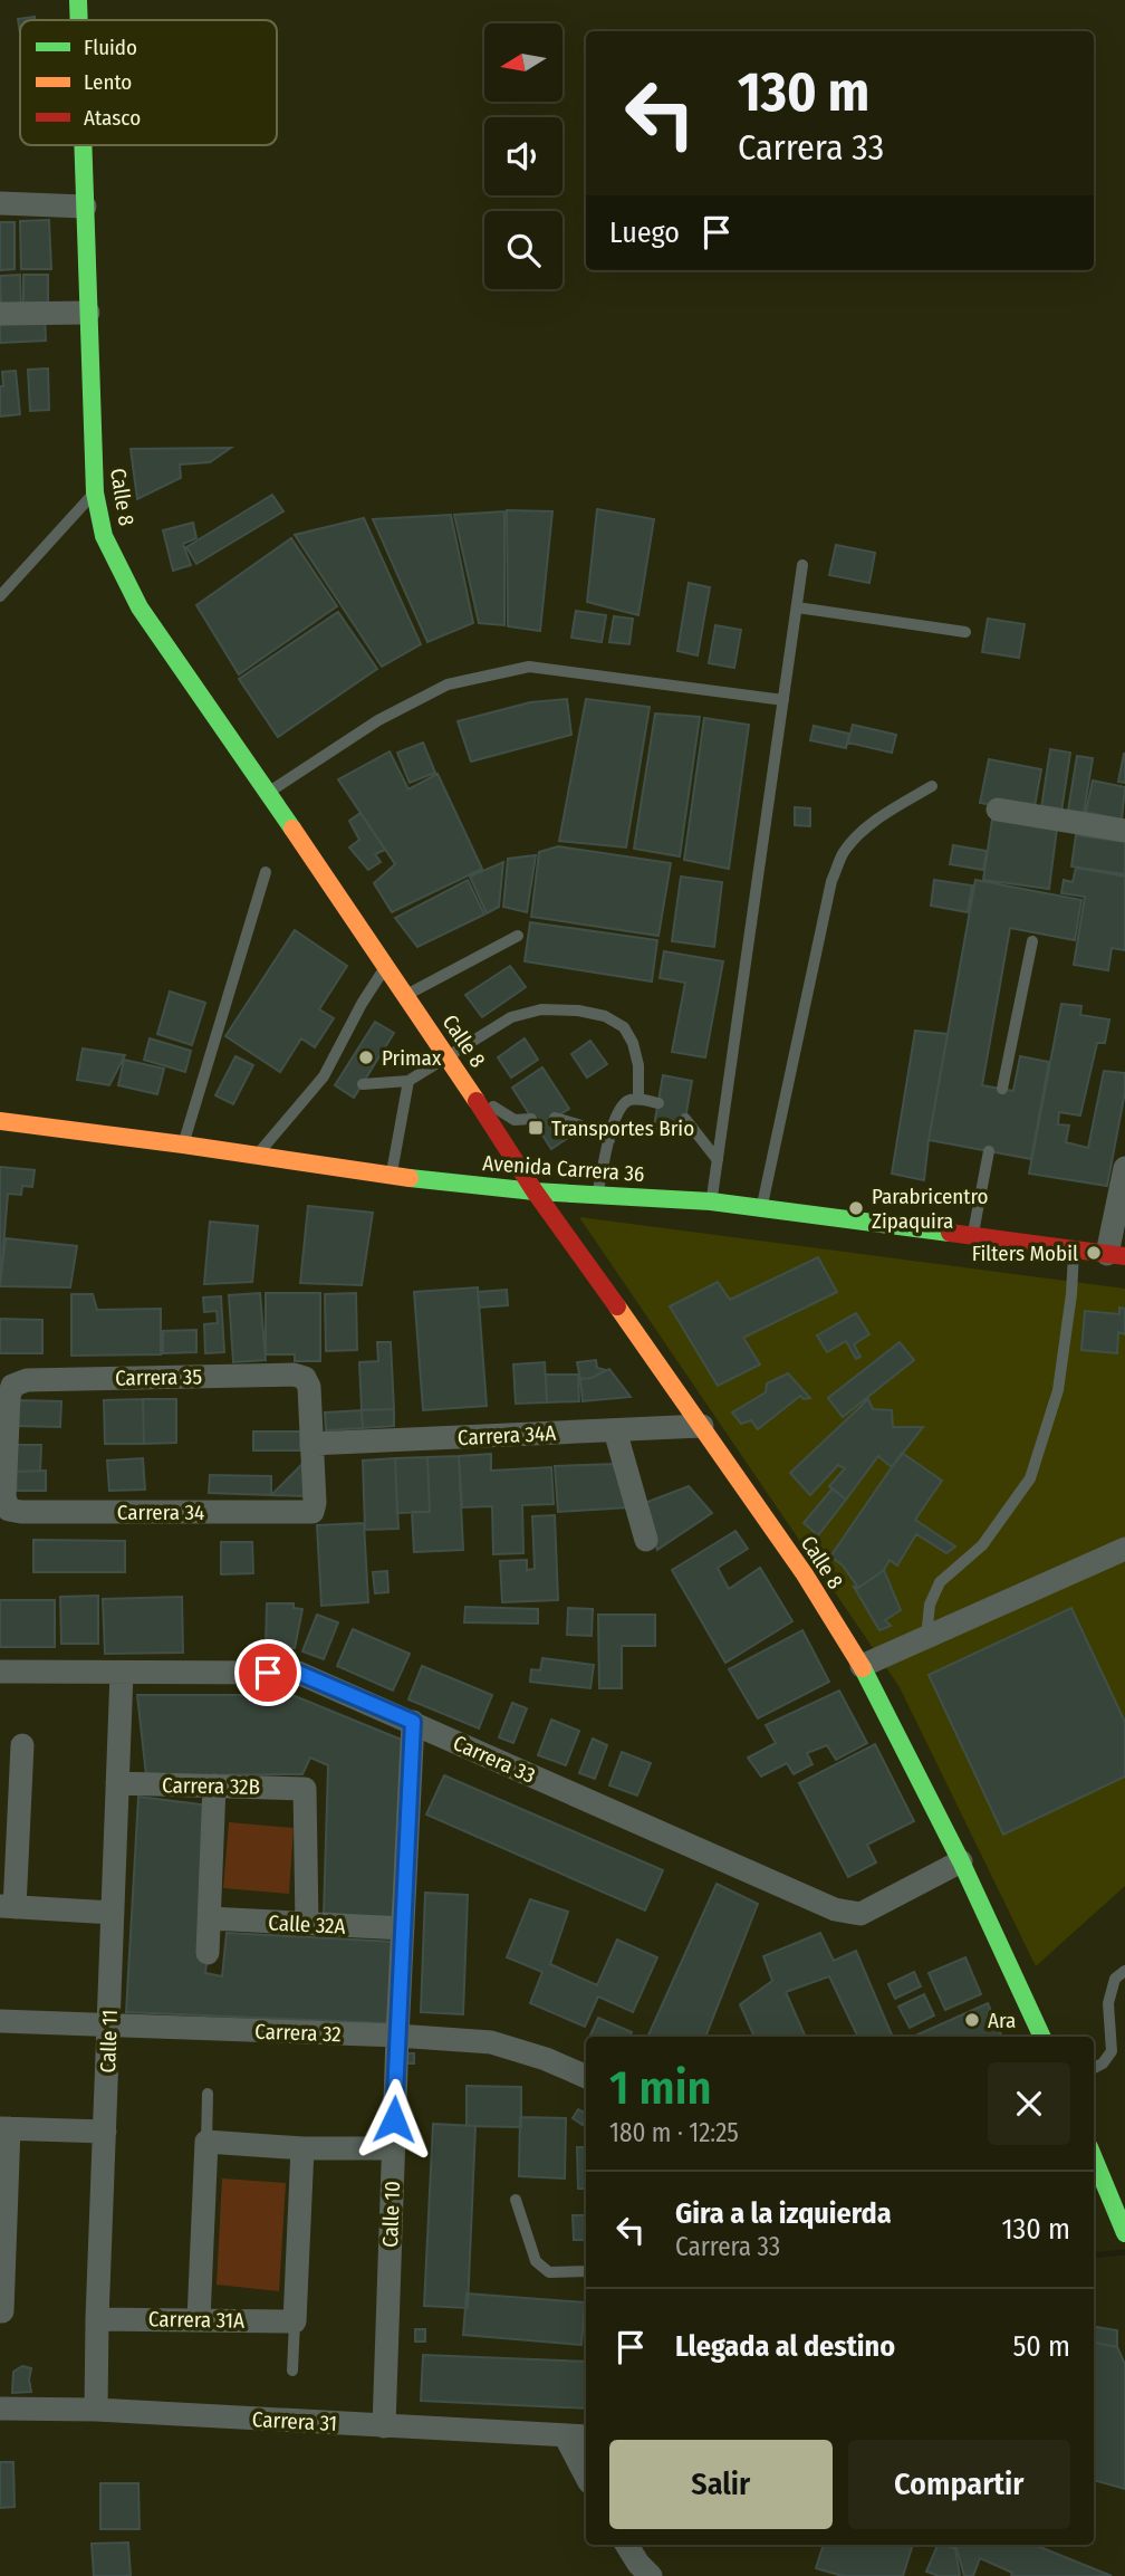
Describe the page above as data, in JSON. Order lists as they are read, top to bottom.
{
  "streets": {
    "main road": ["Calle 8", "Avenida Carrera 36"],
    "street": [
      "Carrera 35",
      "Carrera 34A",
      "Carrera 34",
      "Carrera 33",
      "Carrera 32B",
      "Calle 32A",
      "Carrera 32",
      "Calle 11",
      "Calle 10",
      "Carrera 31A",
      "Carrera 31"
    ]
  },
  "crossings": [
    ["Calle 8", "Avenida Carrera 36"],
    ["Calle 8", "Carrera 34A"],
    ["Calle 8", "Carrera 33"],
    ["Carrera 35", "Carrera 34A"],
    ["Carrera 35", "Carrera 34"],
    ["Carrera 34A", "Carrera 34"],
    ["Carrera 33", "Calle 11"],
    ["Carrera 33", "Calle 10"],
    ["Carrera 32B", "Calle 32A"],
    ["Carrera 32B", "Calle 11"],
    ["Calle 32A", "Calle 10"],
    ["Carrera 32", "Calle 11"],
    ["Carrera 32", "Calle 10"],
    ["Calle 11", "Carrera 31A"],
    ["Calle 11", "Carrera 31"],
    ["Calle 10", "Carrera 31"]
  ],
  "places": {
    "other": [
      "Primax",
      "Parabricentro Zipaquira",
      "Filters Mobil",
      "Ara"
    ],
    "transit": ["Transportes Brio"]
  },
  "legend": ["Fluido", "Lento", "Atasco"],
  "north": "left",
  "page": {
    "turn": ["130 m", "Carrera 33"],
    "then": "Luego",
    "heading": ["1 min", "180 m · 12:25"],
    "list": [
      {
        "name": "Gira a la izquierda",
        "note": "Carrera 33",
        "value": "130 m"
      },
      {
        "name": "Llegada al destino",
        "value": "50 m"
      }
    ],
    "buttons": ["Salir", "Compartir"]
  }
}
